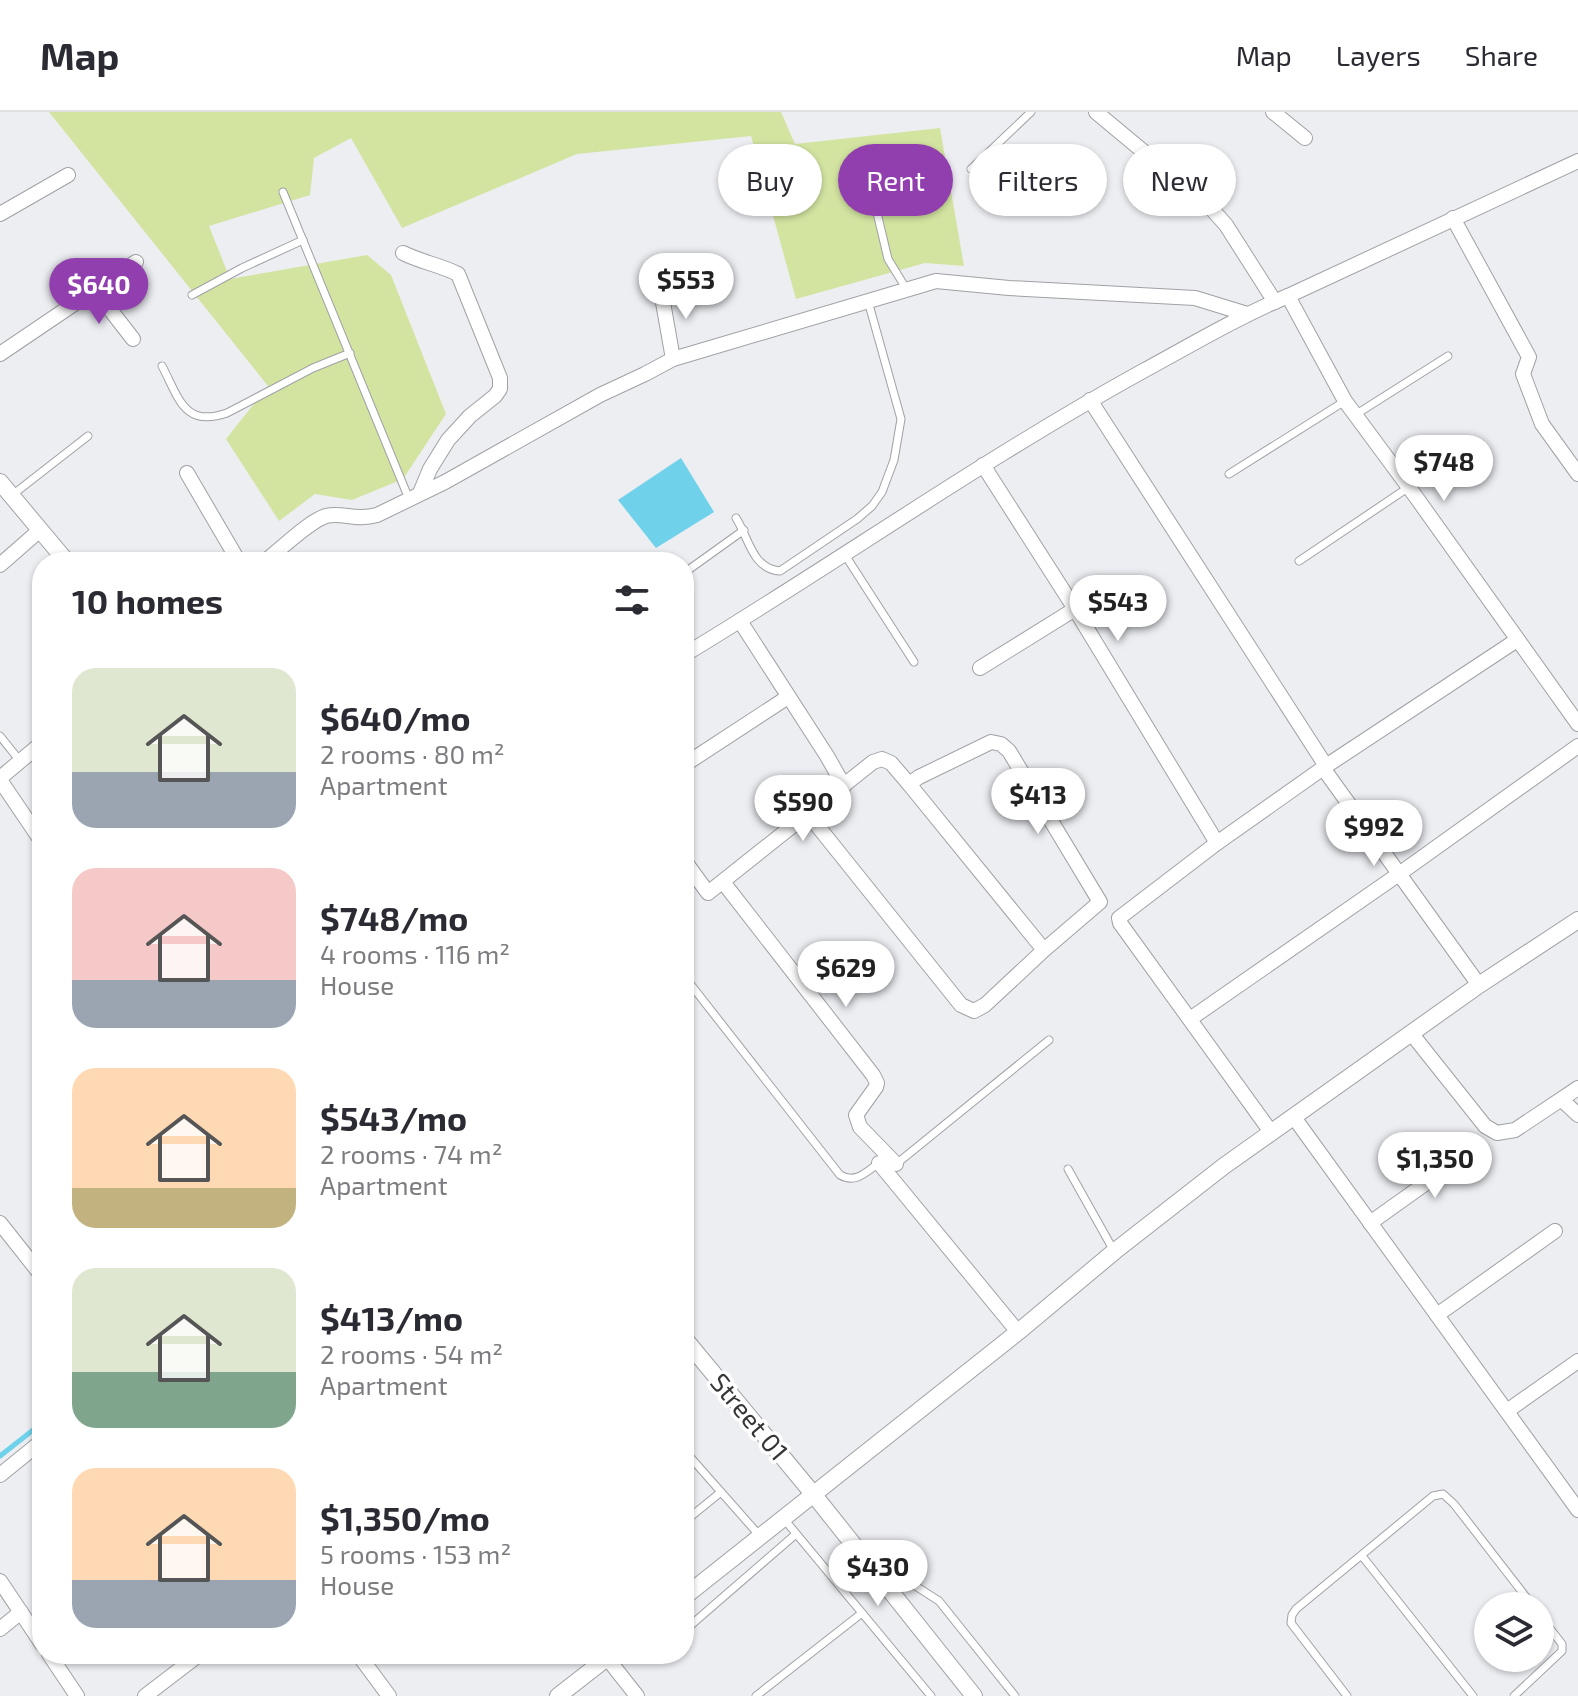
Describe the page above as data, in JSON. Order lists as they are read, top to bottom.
{
  "streets": {
    "street": ["Street 01"]
  },
  "page": {
    "header": "Map",
    "nav": ["Map", "Layers", "Share"],
    "chip": [
      "Buy",
      "Rent",
      "Filters",
      "New"
    ],
    "price": [
      "$553",
      "$640",
      "$748",
      "$543",
      "$413",
      "$590",
      "$992",
      "$629",
      "$1,350",
      "$430"
    ],
    "heading": "10 homes",
    "list": [
      {
        "name": "$640/mo",
        "note": "2 rooms · 80 m² · Apartment"
      },
      {
        "name": "$748/mo",
        "note": "4 rooms · 116 m² · House"
      },
      {
        "name": "$543/mo",
        "note": "2 rooms · 74 m² · Apartment"
      },
      {
        "name": "$413/mo",
        "note": "2 rooms · 54 m² · Apartment"
      },
      {
        "name": "$1,350/mo",
        "note": "5 rooms · 153 m² · House"
      }
    ]
  }
}
